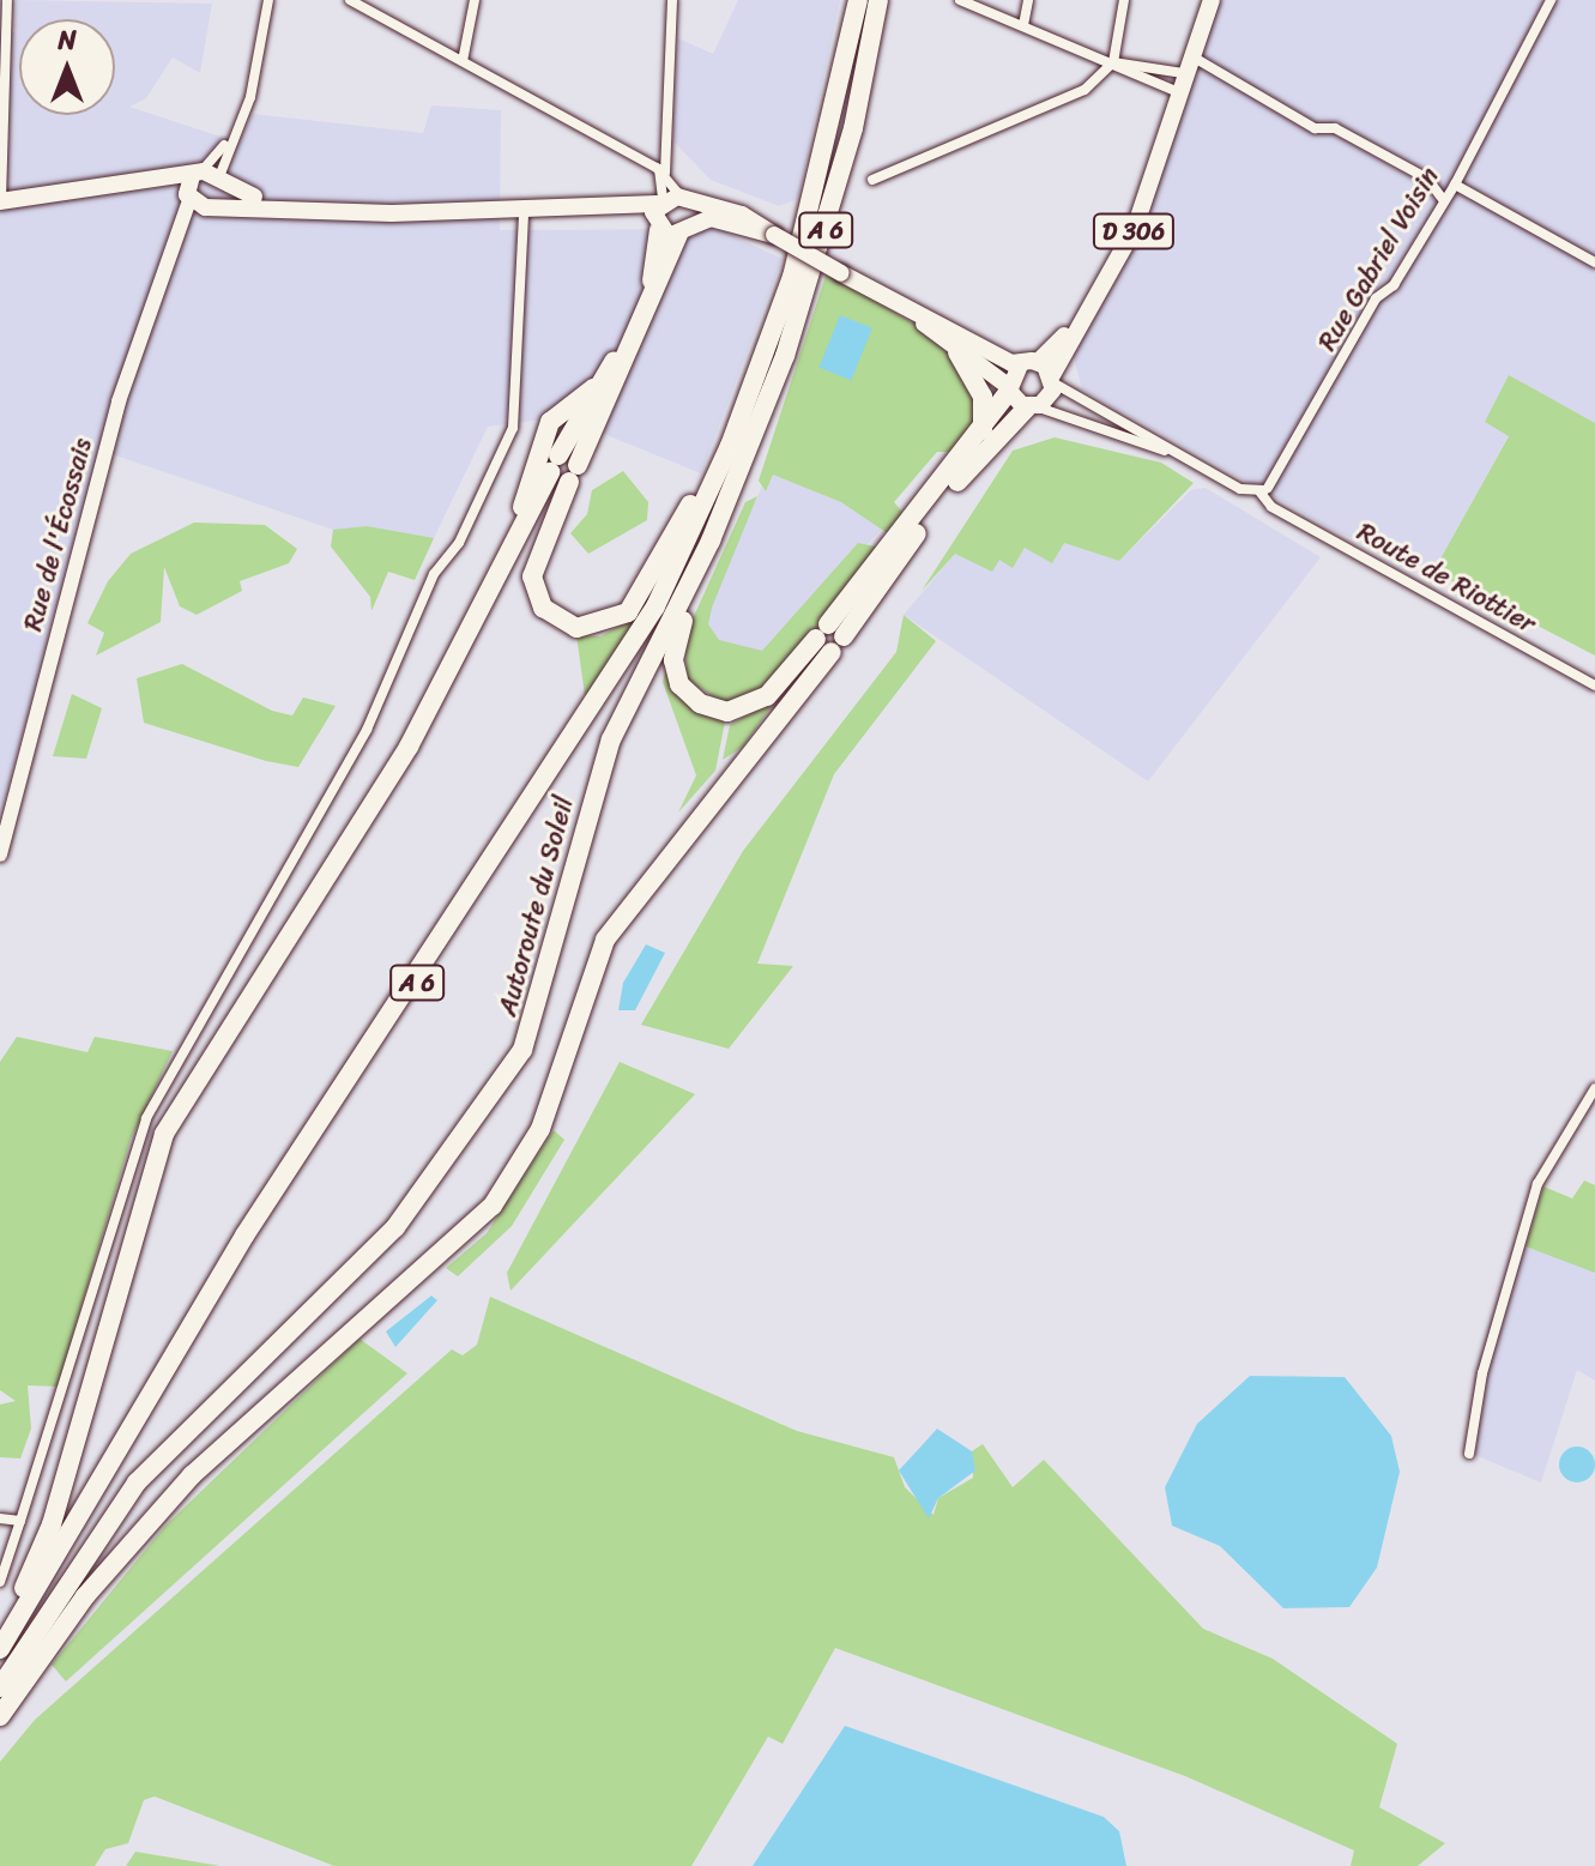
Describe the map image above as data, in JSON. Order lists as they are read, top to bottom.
{
  "streets": {
    "highway": ["A 6", "Autoroute du Soleil"],
    "main road": ["D 306", "Rue de l'Écossais"],
    "street": ["Rue Gabriel Voisin", "Route de Riottier"]
  },
  "crossings": [
    ["D 306", "Route de Riottier"],
    ["Rue Gabriel Voisin", "Route de Riottier"]
  ],
  "north": "top"
}
